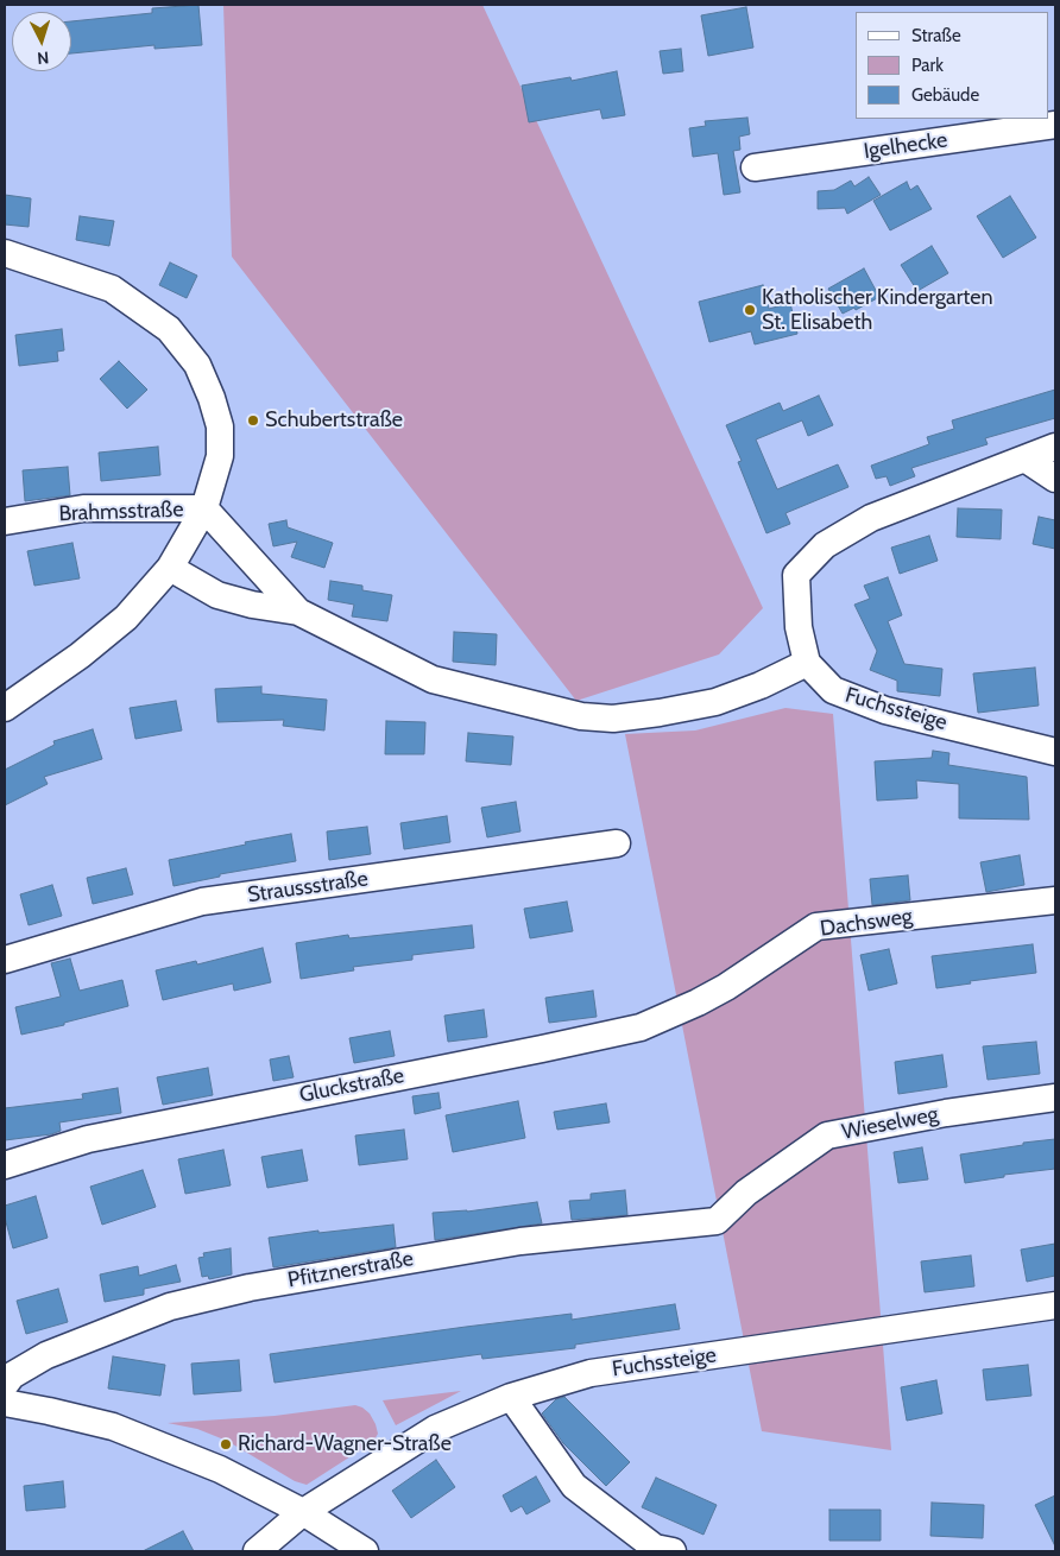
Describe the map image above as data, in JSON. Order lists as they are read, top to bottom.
{
  "streets": {
    "street": [
      "Igelhecke",
      "Brahmsstraße",
      "Fuchssteige",
      "Straussstraße",
      "Dachsweg",
      "Gluckstraße",
      "Wieselweg",
      "Pfitznerstraße"
    ]
  },
  "crossings": [
    ["Dachsweg", "Gluckstraße"],
    ["Wieselweg", "Pfitznerstraße"]
  ],
  "places": ["Katholischer Kindergarten St. Elisabeth", "Schubertstraße", "Richard-Wagner-Straße"],
  "legend": ["Straße", "Park", "Gebäude"],
  "north": "bottom"
}
